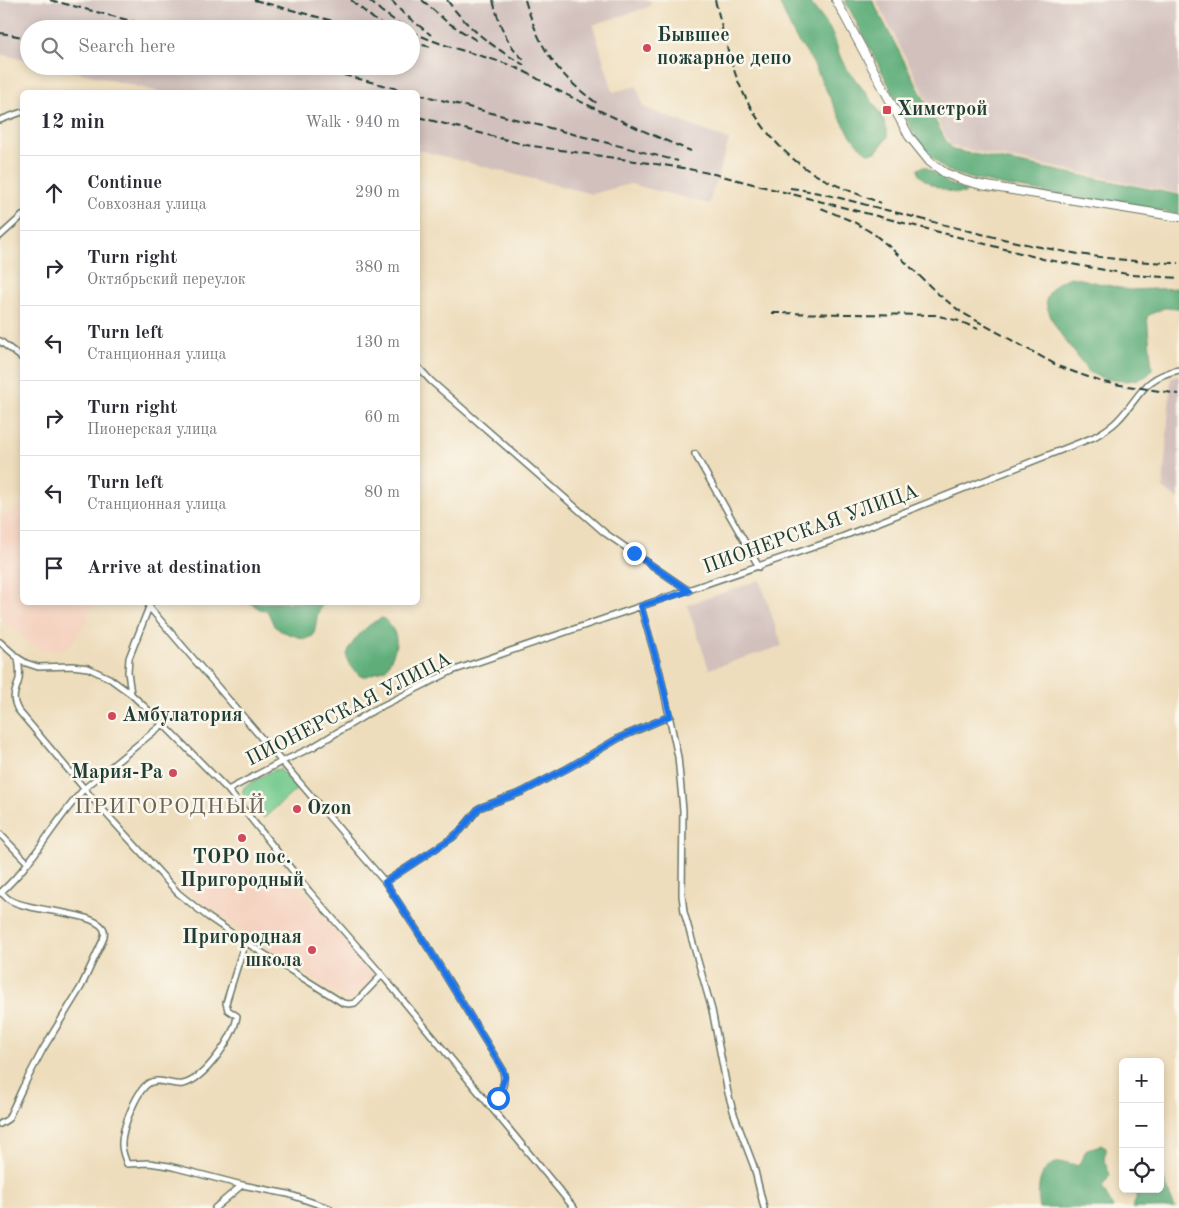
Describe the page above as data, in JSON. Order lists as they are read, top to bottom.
{
  "streets": {
    "street": ["ПИОНЕРСКАЯ УЛИЦА"]
  },
  "districts": ["ПРИГОРОДНЫЙ"],
  "places": {
    "other": [
      "Бывшее пожарное депо",
      "Амбулатория",
      "Мария-Ра",
      "Ozon",
      "ТОРО пос. Пригородный",
      "Пригородная школа"
    ],
    "transit": ["Химстрой"]
  },
  "page": {
    "search": "Search here",
    "heading": ["12 min", "Walk · 940 m"],
    "list": [
      ["Continue", "Совхозная улица", "290 m"],
      ["Turn right", "Октябрьский переулок", "380 m"],
      ["Turn left", "Станционная улица", "130 m"],
      ["Turn right", "Пионерская улица", "60 m"],
      ["Turn left", "Станционная улица", "80 m"],
      "Arrive at destination"
    ],
    "map_buttons": ["+", "−"]
  }
}
